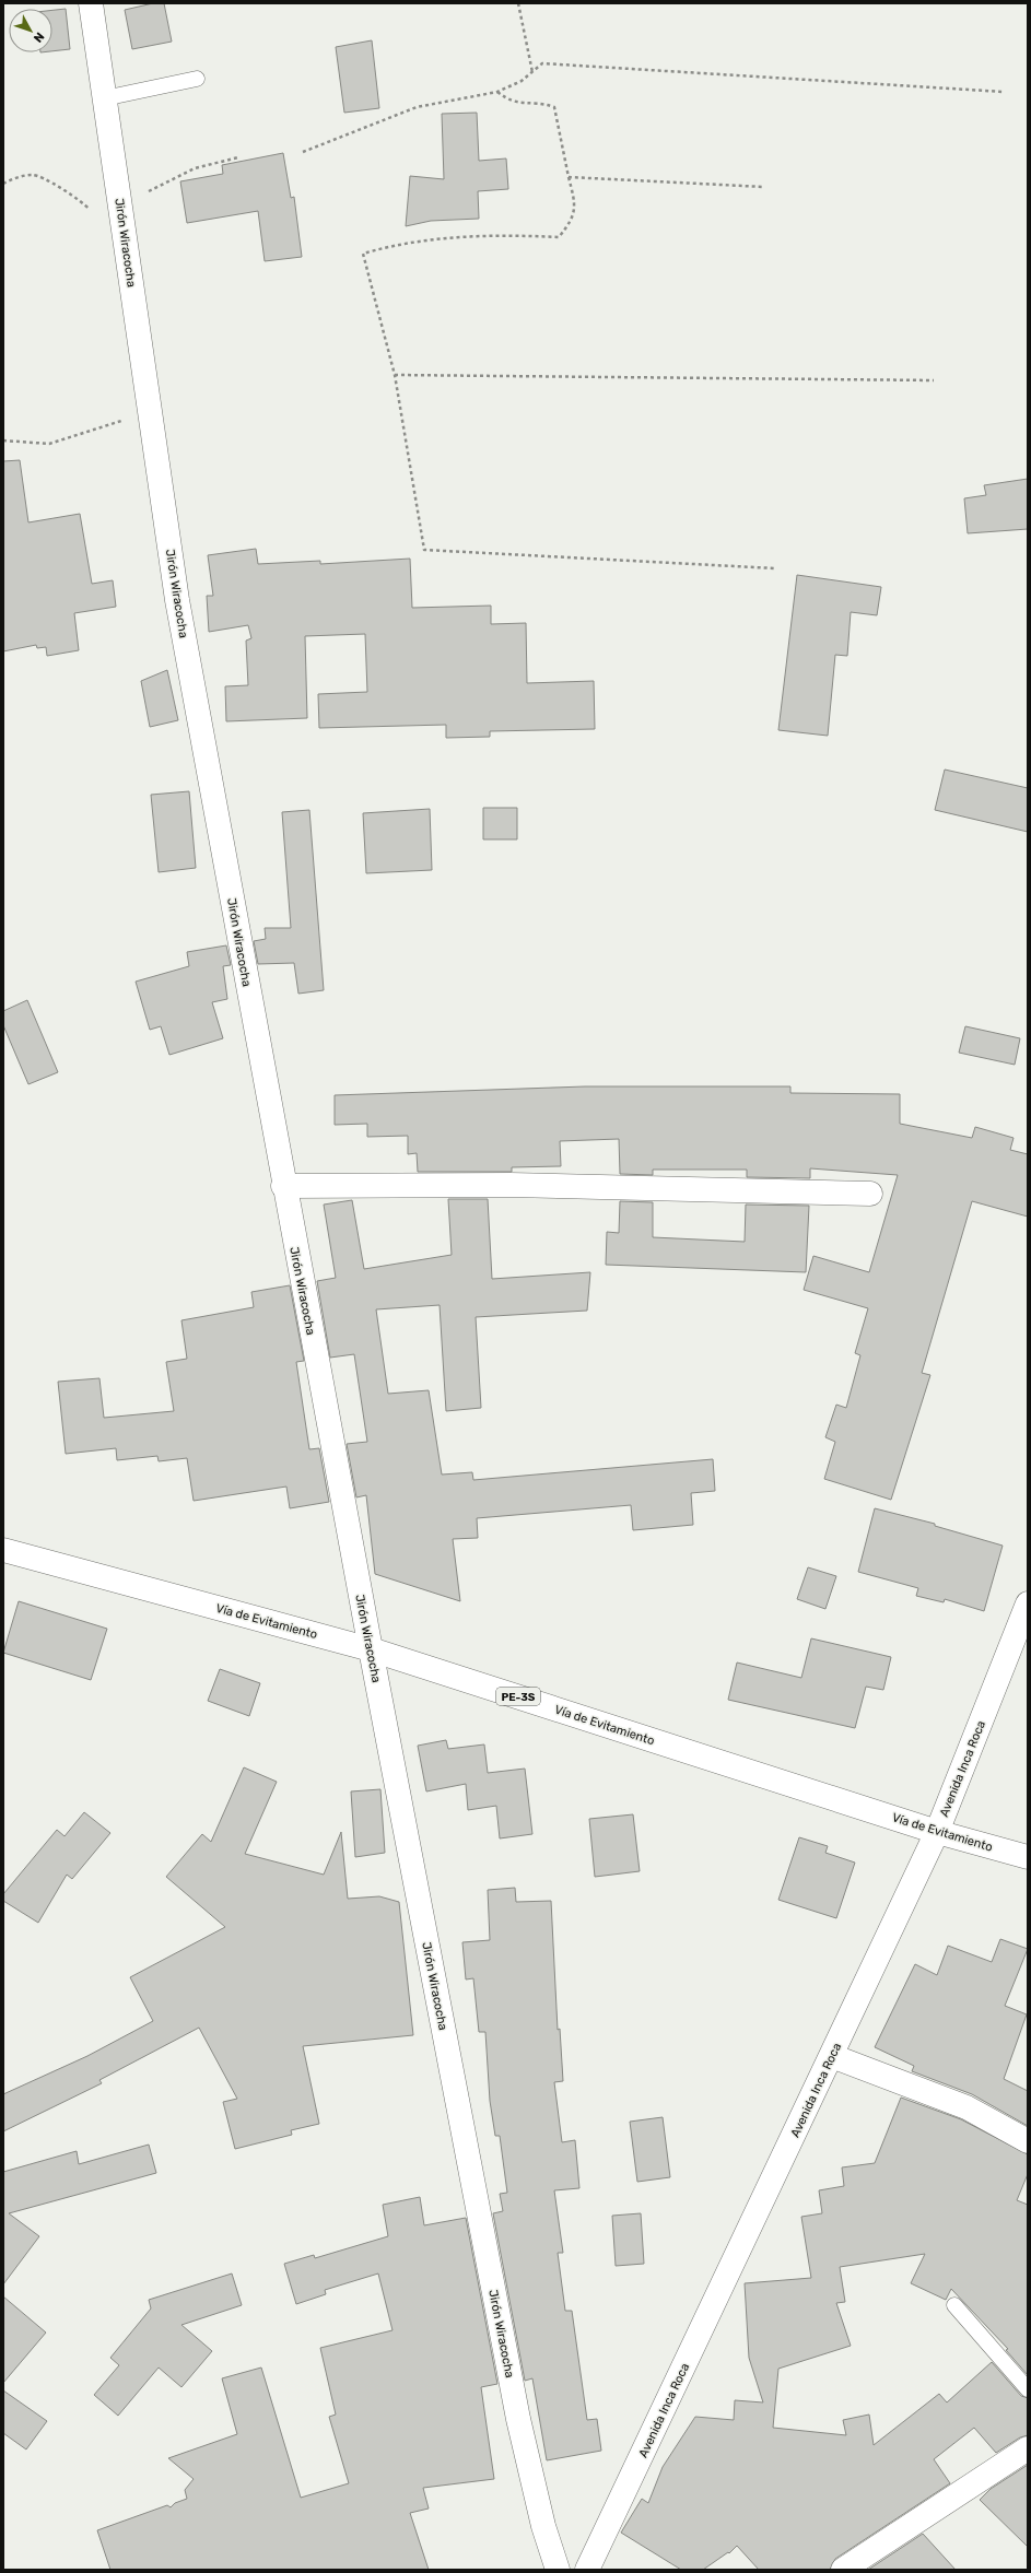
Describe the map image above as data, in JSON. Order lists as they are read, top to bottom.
{
  "streets": {
    "main road": [
      "Jirón Wiracocha",
      "Vía de Evitamiento",
      "PE-3S",
      "Avenida Inca Roca"
    ]
  },
  "crossings": [
    ["Jirón Wiracocha", "Vía de Evitamiento"],
    ["Vía de Evitamiento", "Avenida Inca Roca"]
  ],
  "north": "bottom right"
}
